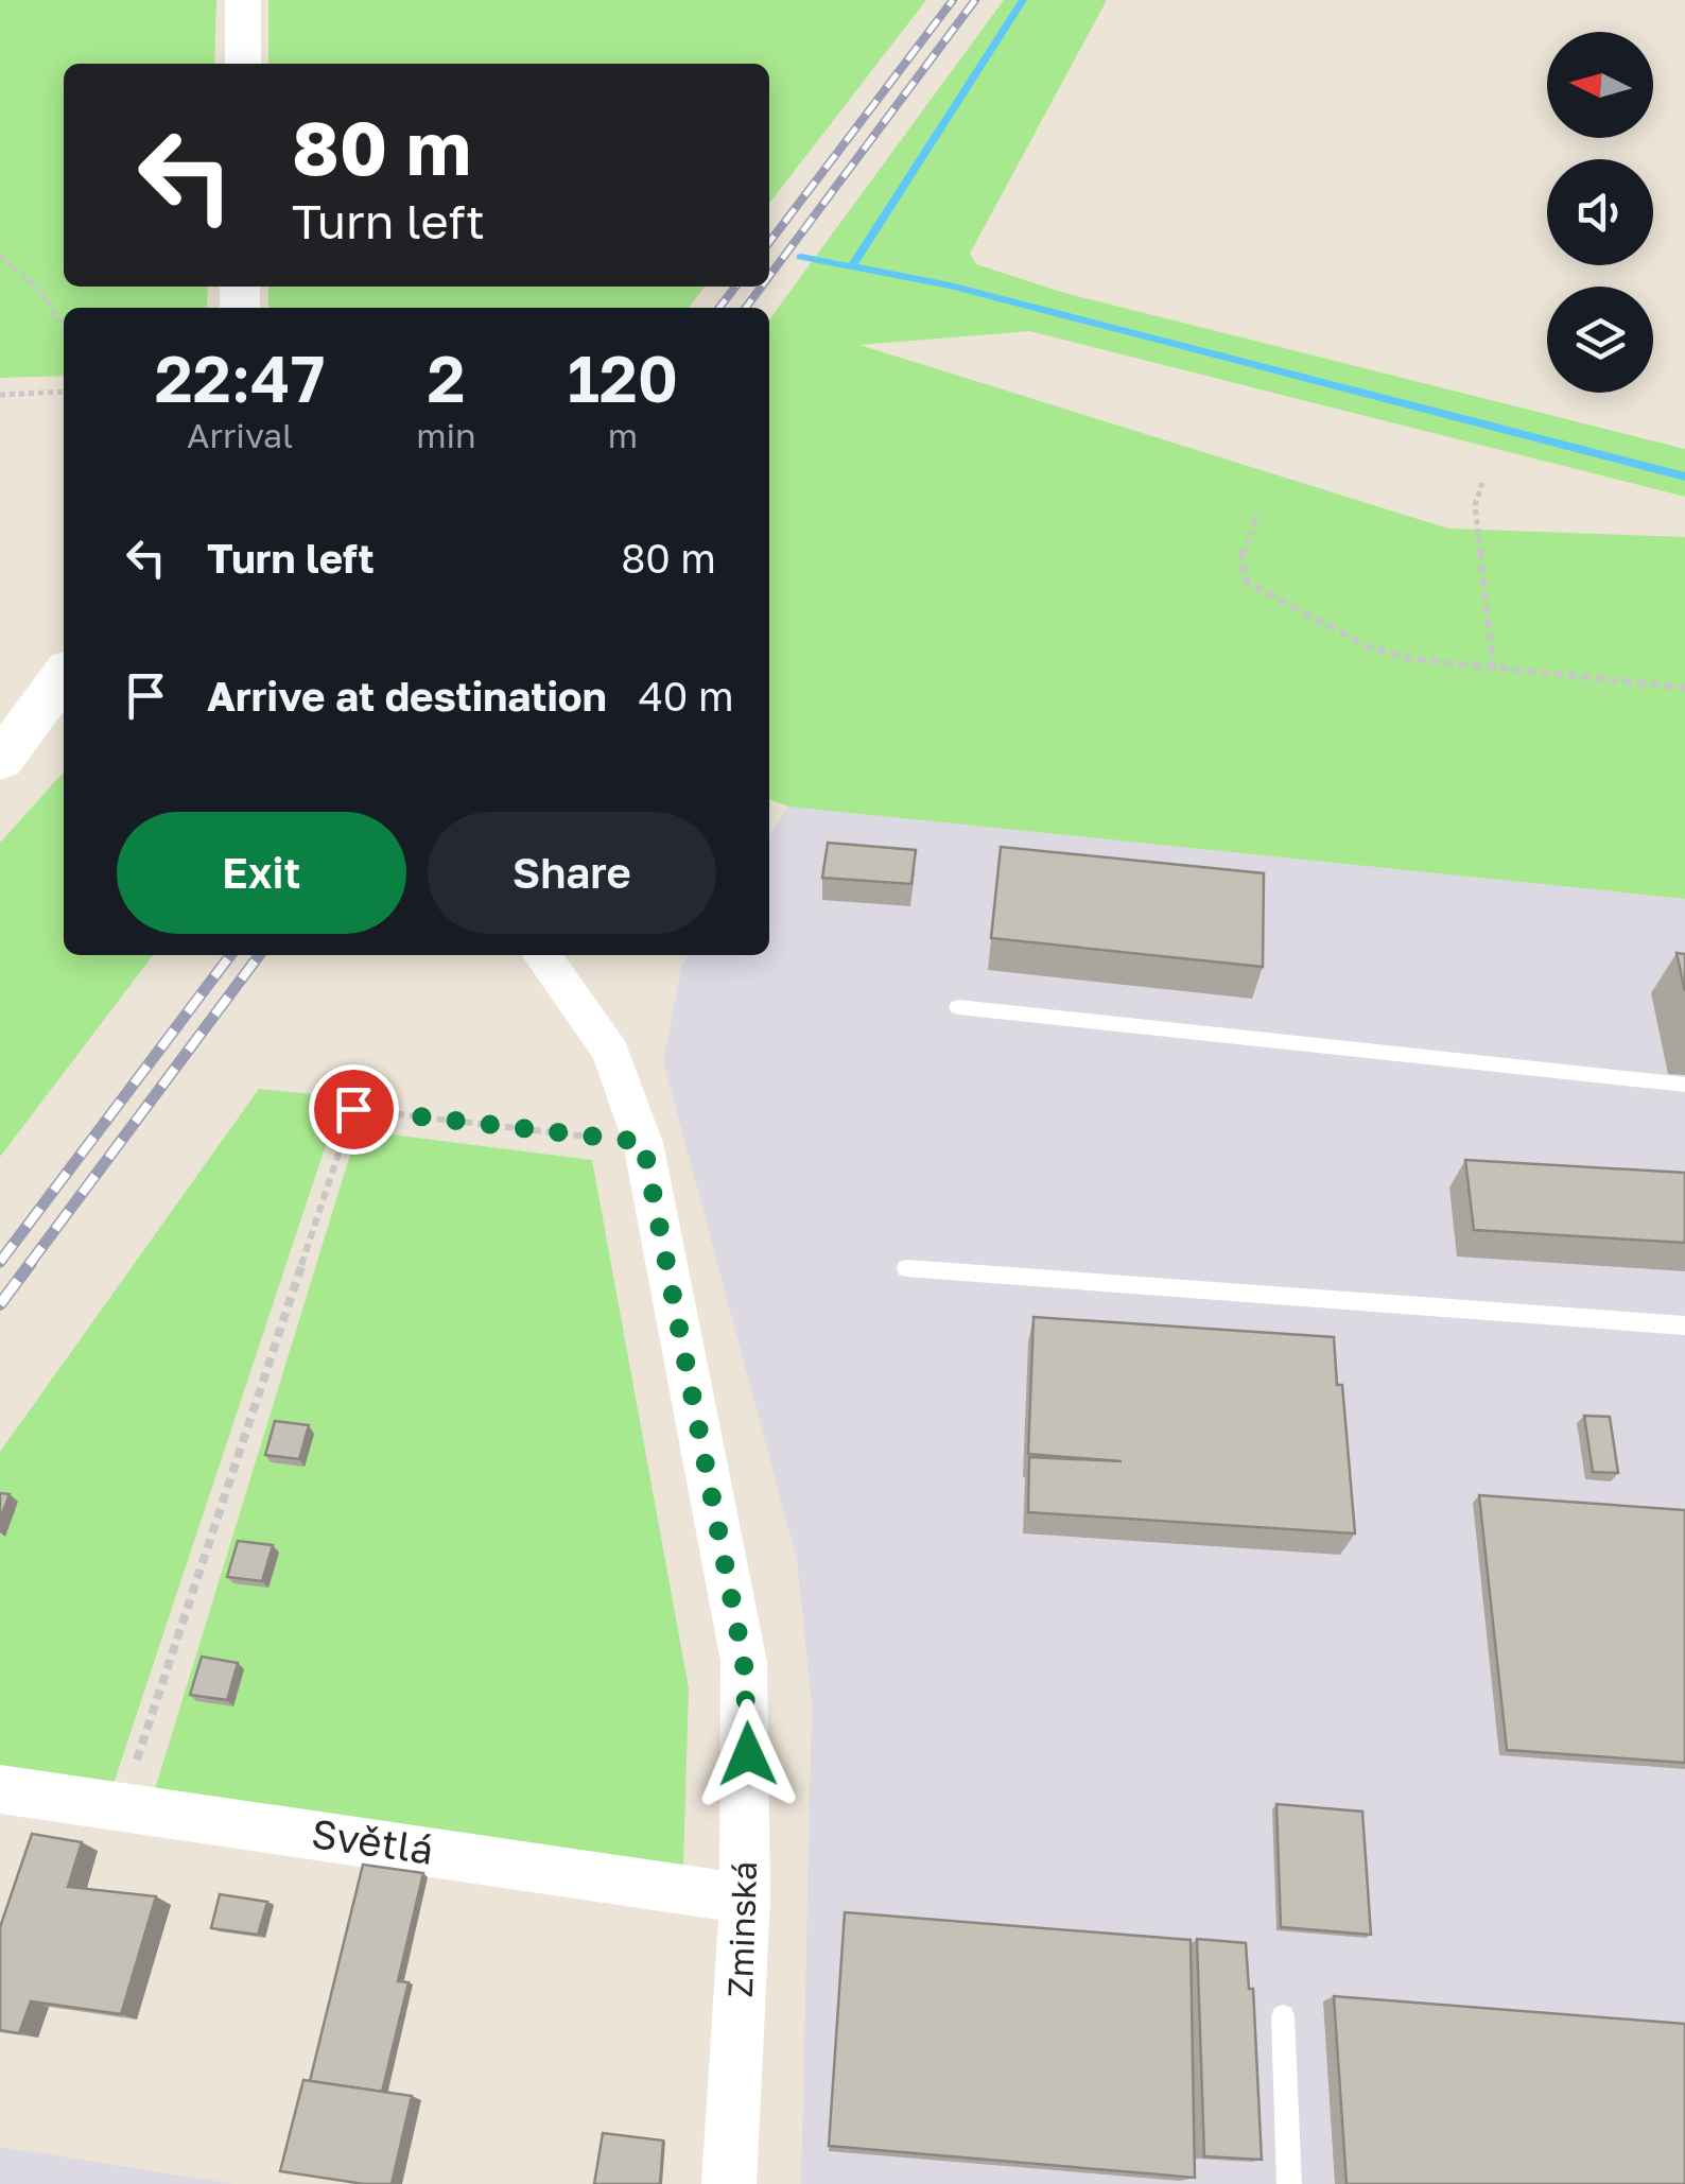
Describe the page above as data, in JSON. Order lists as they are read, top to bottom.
{
  "streets": {
    "street": ["Světlá", "Zminská"]
  },
  "crossings": [
    ["Světlá", "Zminská"]
  ],
  "north": "left",
  "page": {
    "turn": ["80 m", "Turn left"],
    "eta": [
      "22:47",
      "Arrival",
      "2",
      "min",
      "120",
      "m"
    ],
    "list": [
      {
        "name": "Turn left",
        "value": "80 m"
      },
      {
        "name": "Arrive at destination",
        "value": "40 m"
      }
    ],
    "buttons": ["Exit", "Share"]
  }
}
